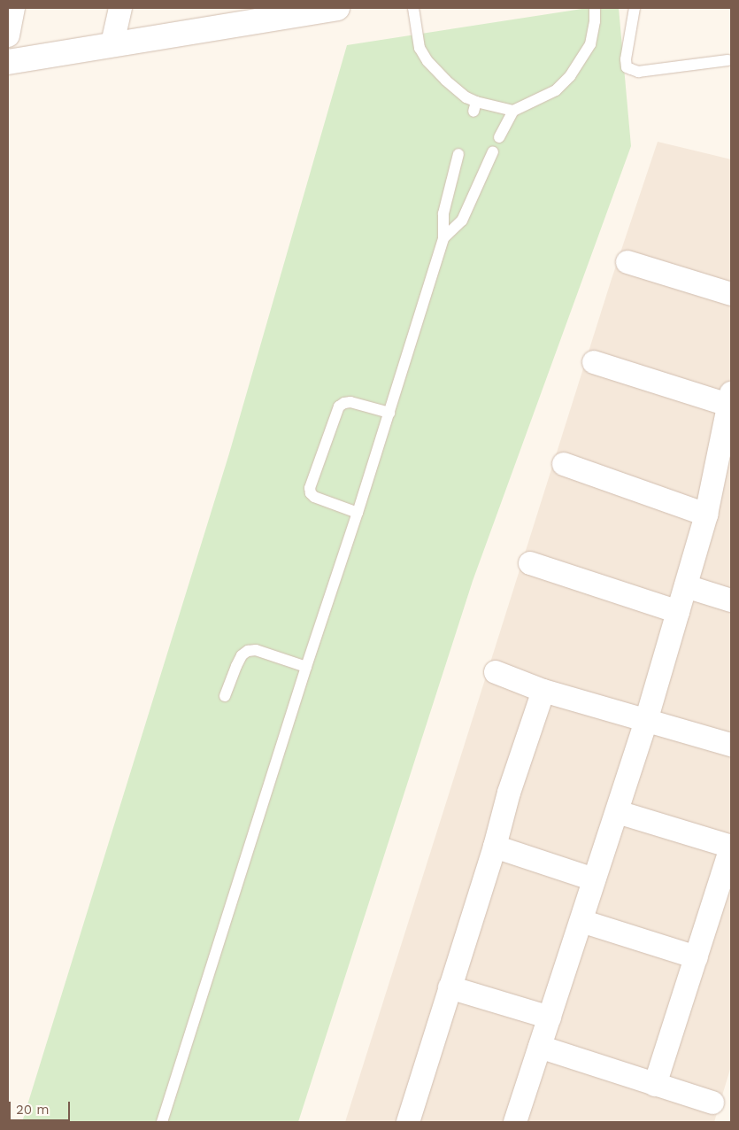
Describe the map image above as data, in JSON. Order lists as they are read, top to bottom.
{
  "scale_bar": "20 m"
}
